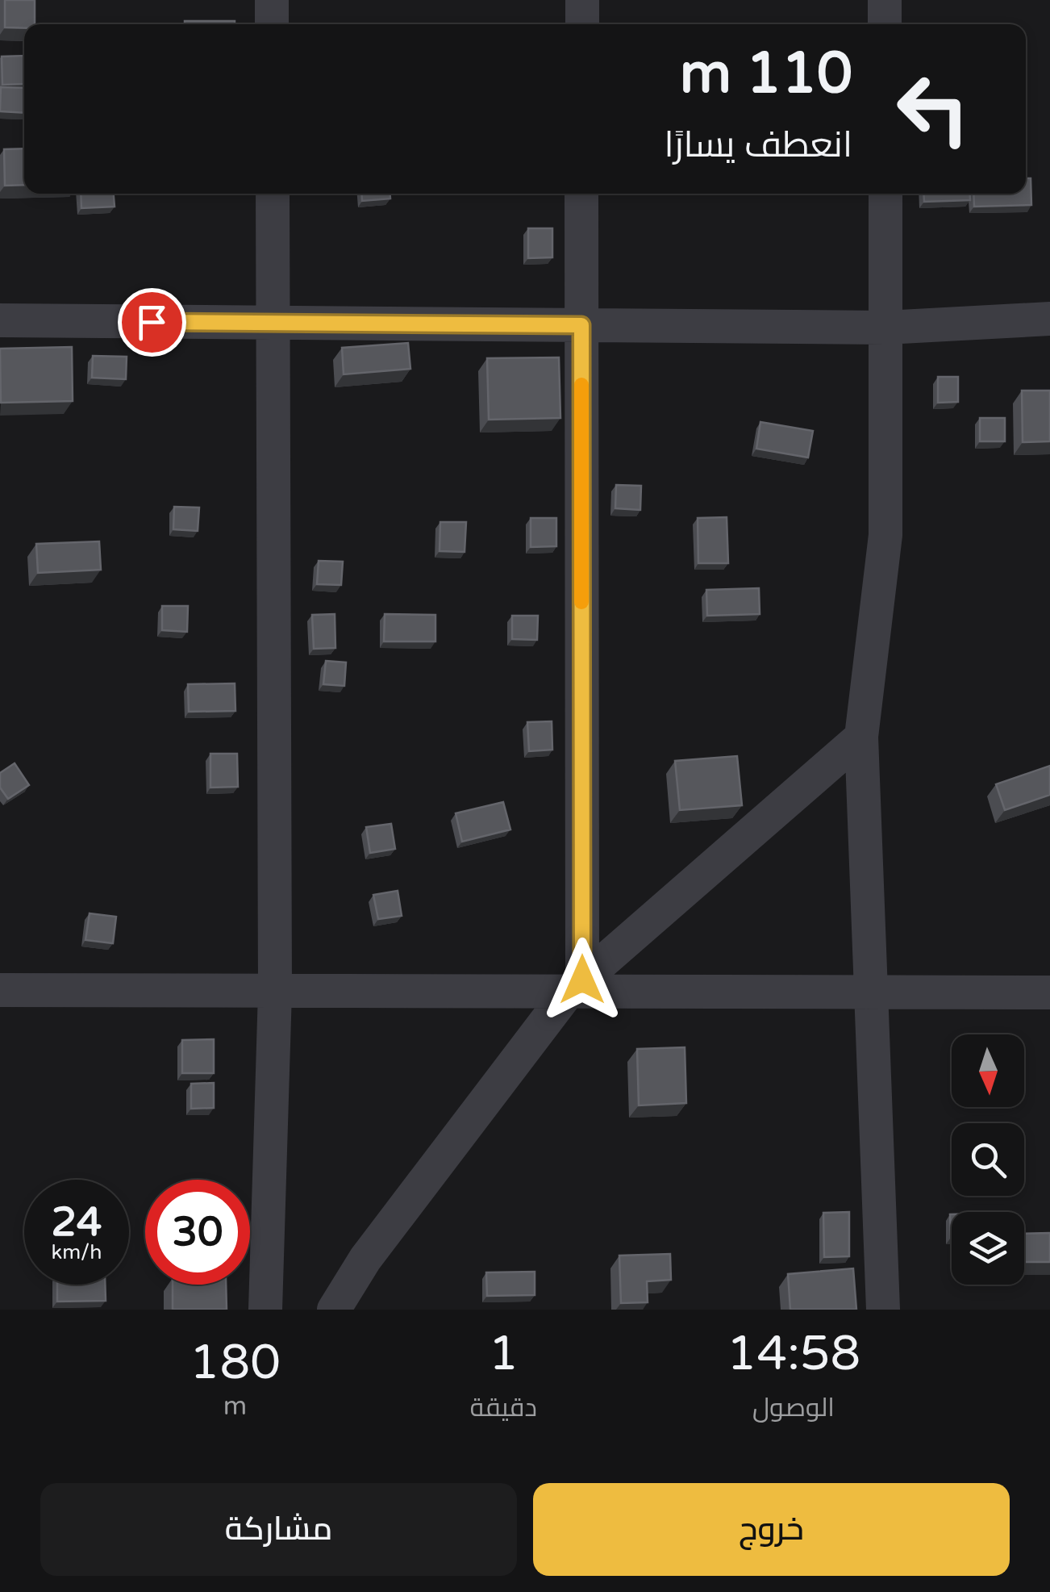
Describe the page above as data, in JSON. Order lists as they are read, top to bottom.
{
  "north": "bottom",
  "page": {
    "turn": ["110 m", "انعطف يسارًا"],
    "speed": "24 km/h",
    "limit": "30",
    "eta": [
      "14:58",
      "الوصول",
      "1",
      "دقيقة",
      "180",
      "m"
    ],
    "buttons": ["خروج", "مشاركة"]
  }
}
